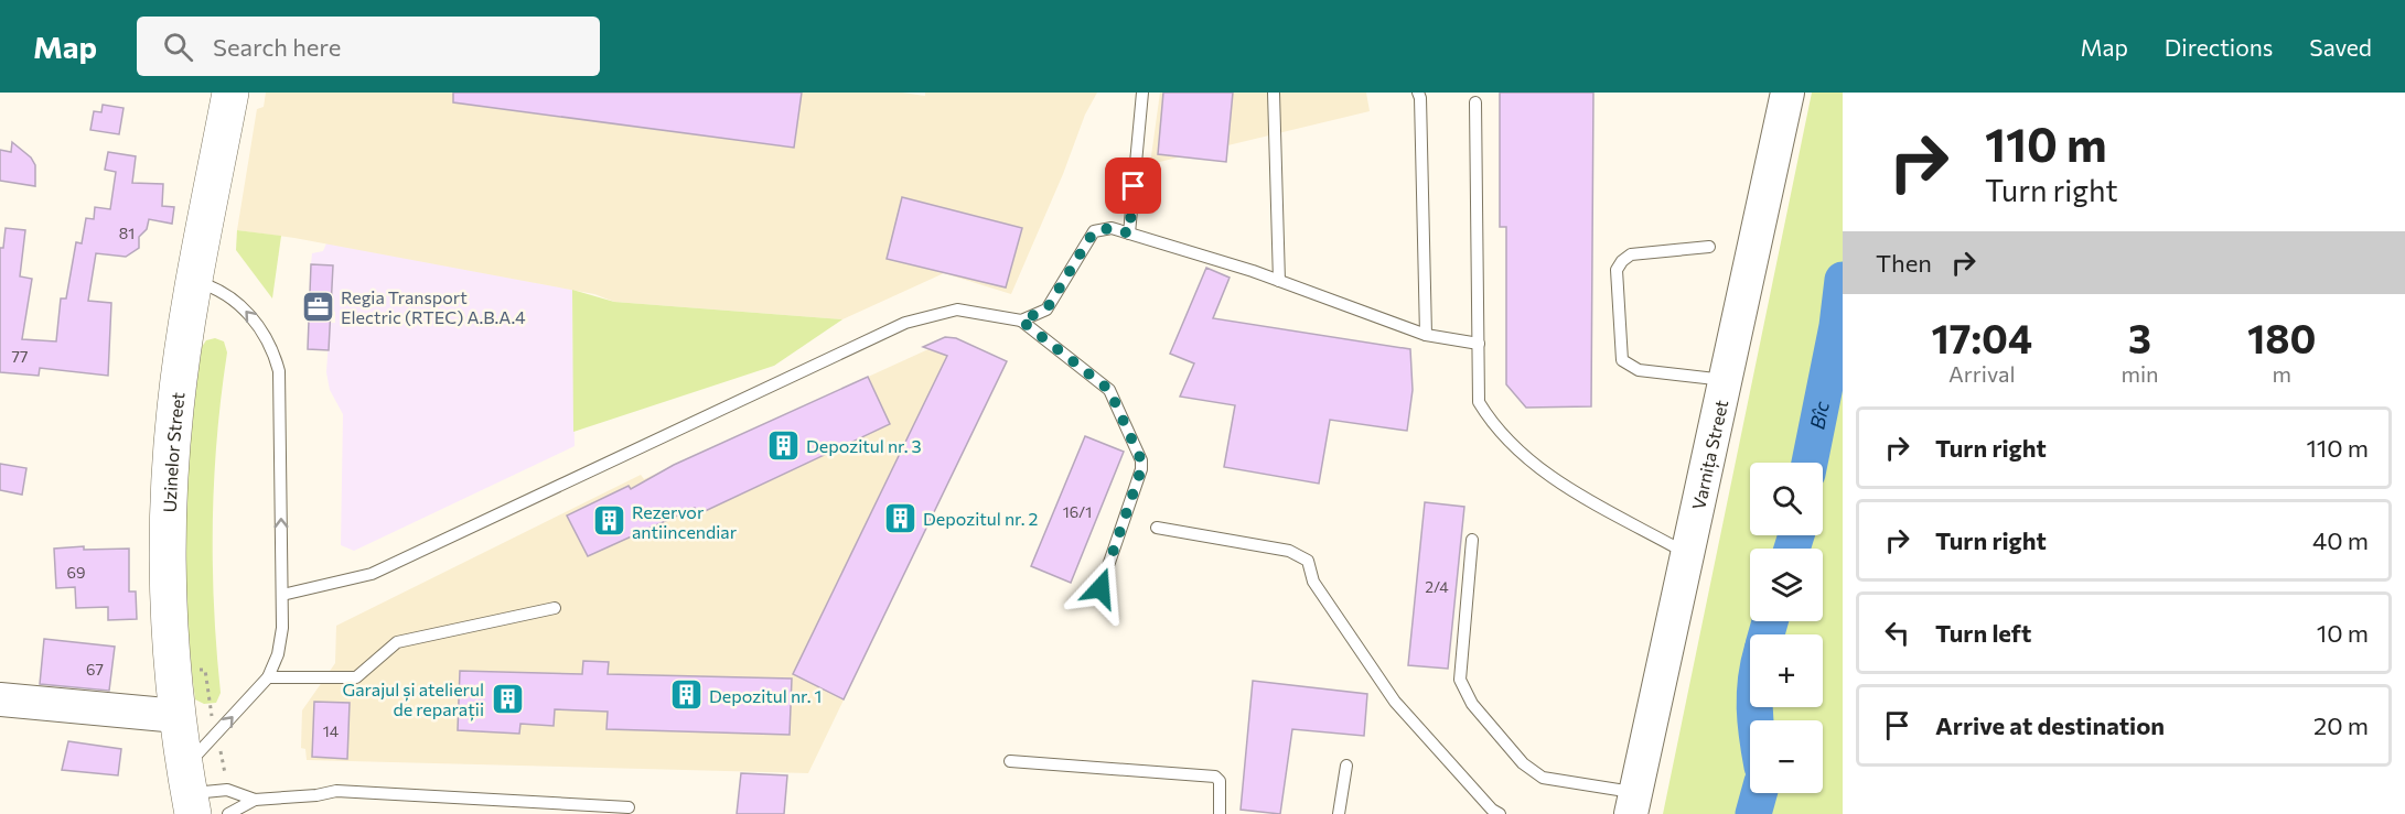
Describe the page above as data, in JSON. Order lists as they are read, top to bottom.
{
  "streets": {
    "main road": ["Uzinelor Street"],
    "street": ["Varnița Street"]
  },
  "water": ["Bîc"],
  "places": {
    "office": ["Regia Transport Electric (RTEC) A.B.A.4"],
    "building": [
      "Depozitul nr. 3",
      "Depozitul nr. 2",
      "Rezervor antiincendiar",
      "Depozitul nr. 1",
      "Garajul și atelierul de reparații"
    ]
  },
  "house_numbers": [
    "81",
    "77",
    "16/1",
    "69",
    "2/4",
    "67",
    "14"
  ],
  "page": {
    "header": "Map",
    "search": "Search here",
    "nav": ["Map", "Directions", "Saved"],
    "turn": ["110 m", "Turn right"],
    "then": "Then",
    "eta": [
      "17:04",
      "Arrival",
      "3",
      "min",
      "180",
      "m"
    ],
    "list": [
      {
        "name": "Turn right",
        "value": "110 m"
      },
      {
        "name": "Turn right",
        "value": "40 m"
      },
      {
        "name": "Turn left",
        "value": "10 m"
      },
      {
        "name": "Arrive at destination",
        "value": "20 m"
      }
    ],
    "map_buttons": ["+", "−"]
  }
}
